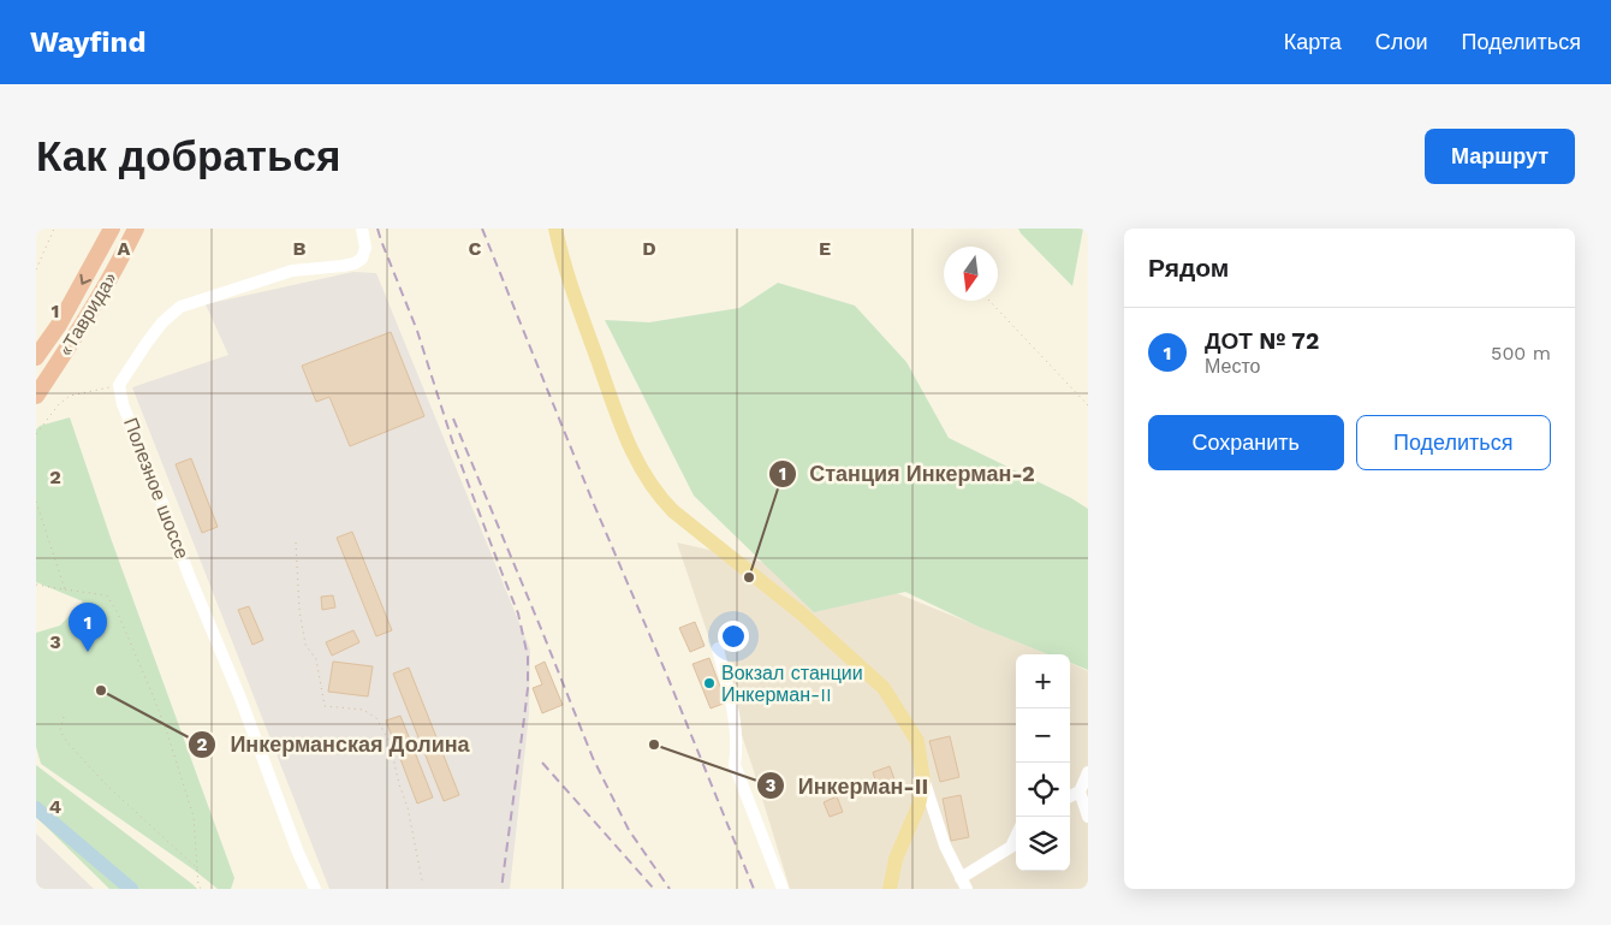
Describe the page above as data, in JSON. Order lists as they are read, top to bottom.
{
  "streets": {
    "highway": ["«Таврида»"],
    "street": ["Полезное шоссе"]
  },
  "places": [
    "Станция Инкерман-2",
    "Вокзал станции Инкерман-II",
    "Инкерманская Долина",
    "Инкерман-II"
  ],
  "north": "bottom",
  "page": {
    "header": "Wayfind",
    "nav": ["Карта", "Слои", "Поделиться"],
    "buttons": [
      "Маршрут",
      ["Сохранить", "Поделиться"]
    ],
    "title": "Как добраться",
    "heading": "Рядом",
    "list": [
      {
        "mark": "1",
        "name": "ДОТ № 72",
        "note": "Место",
        "value": "500 m"
      }
    ],
    "pins": "1",
    "map_buttons": ["+", "−"]
  },
  "grid": {
    "columns": [
      "A",
      "B",
      "C",
      "D",
      "E"
    ],
    "rows": [
      "1",
      "2",
      "3",
      "4"
    ]
  }
}
